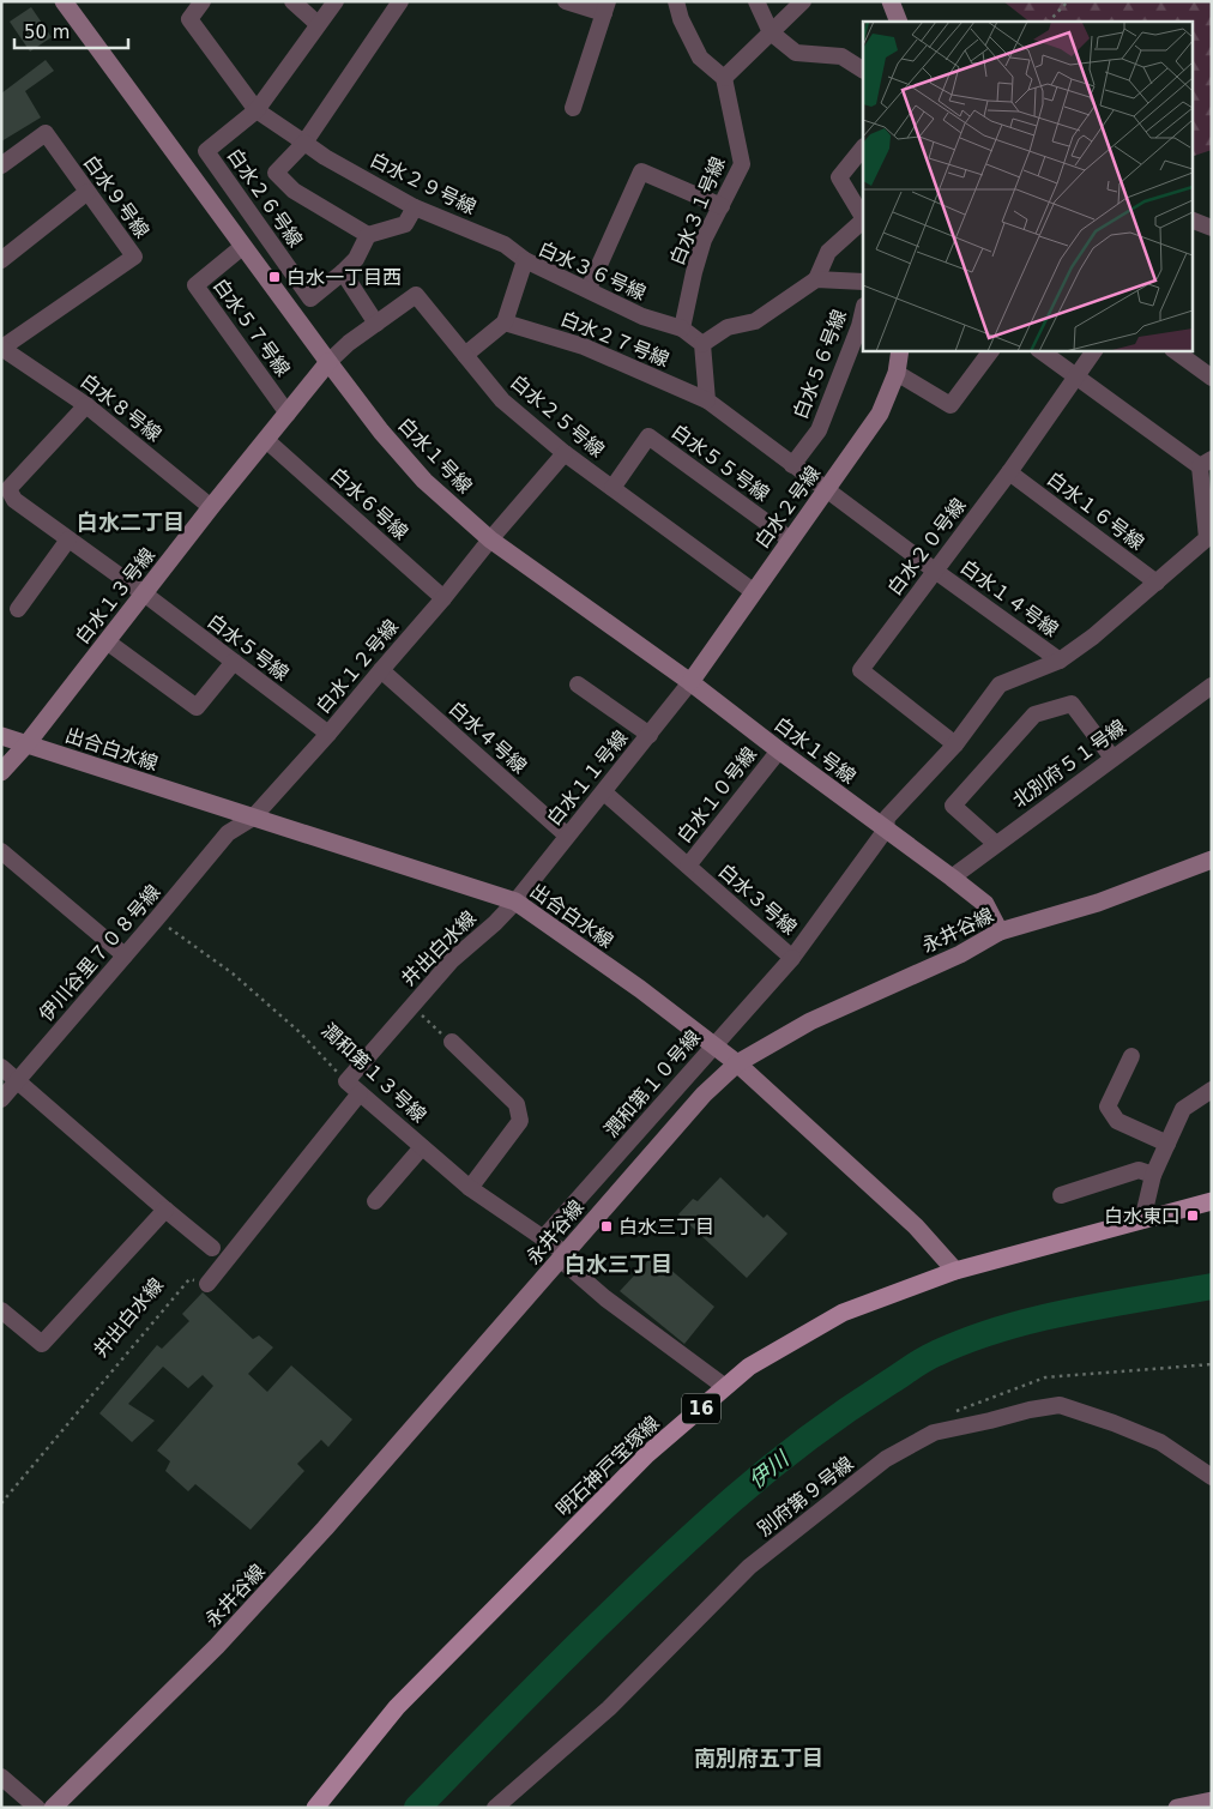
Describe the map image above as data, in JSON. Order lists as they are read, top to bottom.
{
  "streets": {
    "main road": ["16", "明石神戸宝塚線"],
    "street": [
      "白水２９号線",
      "白水９号線",
      "白水２６号線",
      "白水３１号線",
      "白水３６号線",
      "白水５７号線",
      "白水２７号線",
      "白水５６号線",
      "白水８号線",
      "白水２５号線",
      "白水１号線",
      "白水５５号線",
      "白水６号線",
      "白水２号線",
      "白水１６号線",
      "白水２０号線",
      "白水１３号線",
      "白水１４号線",
      "白水５号線",
      "白水１２号線",
      "白水４号線",
      "出合白水線",
      "北別府５１号線",
      "白水１１号線",
      "白水１０号線",
      "白水３号線",
      "永井谷線",
      "井出白水線",
      "伊川谷里７０８号線",
      "潤和第１３号線",
      "潤和第１０号線",
      "別府第９号線"
    ]
  },
  "crossings": [
    ["白水２９号線", "白水２６号線"],
    ["白水２９号線", "白水３６号線"],
    ["白水９号線", "白水８号線"],
    ["白水３１号線", "白水３６号線"],
    ["白水３６号線", "白水２７号線"],
    ["白水５７号線", "白水１号線"],
    ["白水５７号線", "白水１３号線"],
    ["白水８号線", "白水１３号線"],
    ["白水８号線", "白水５号線"],
    ["白水２５号線", "白水１号線"],
    ["白水２５号線", "白水５５号線"],
    ["白水２５号線", "白水２号線"],
    ["白水２５号線", "白水１３号線"],
    ["白水２５号線", "白水１２号線"],
    ["白水１号線", "白水２号線"],
    ["白水１号線", "白水１３号線"],
    ["白水１号線", "白水１２号線"],
    ["白水１号線", "北別府５１号線"],
    ["白水１号線", "白水１１号線"],
    ["白水１号線", "白水１０号線"],
    ["白水１号線", "白水３号線"],
    ["白水１号線", "永井谷線"],
    ["白水５５号線", "白水２号線"],
    ["白水６号線", "白水１３号線"],
    ["白水６号線", "白水１２号線"],
    ["白水２号線", "白水１４号線"],
    ["白水２号線", "白水１１号線"],
    ["白水１６号線", "白水２０号線"],
    ["白水２０号線", "白水１４号線"],
    ["白水１３号線", "白水５号線"],
    ["白水１３号線", "出合白水線"],
    ["白水５号線", "白水１２号線"],
    ["白水１２号線", "白水４号線"],
    ["白水１２号線", "出合白水線"],
    ["白水１２号線", "伊川谷里７０８号線"],
    ["白水４号線", "白水１１号線"],
    ["出合白水線", "白水１１号線"],
    ["出合白水線", "永井谷線"],
    ["出合白水線", "井出白水線"],
    ["出合白水線", "潤和第１０号線"],
    ["出合白水線", "明石神戸宝塚線"],
    ["白水１１号線", "白水３号線"],
    ["白水１１号線", "井出白水線"],
    ["白水１０号線", "白水３号線"],
    ["白水３号線", "潤和第１０号線"],
    ["永井谷線", "潤和第１３号線"],
    ["井出白水線", "潤和第１３号線"],
    ["伊川谷里７０８号線", "潤和第１３号線"],
    ["潤和第１３号線", "潤和第１０号線"],
    ["潤和第１３号線", "明石神戸宝塚線"]
  ],
  "districts": ["白水二丁目", "白水三丁目", "南別府五丁目"],
  "water": ["伊川"],
  "places": {
    "transit": ["白水一丁目西", "白水東口", "白水三丁目"]
  },
  "scale_bar": "50 m"
}
